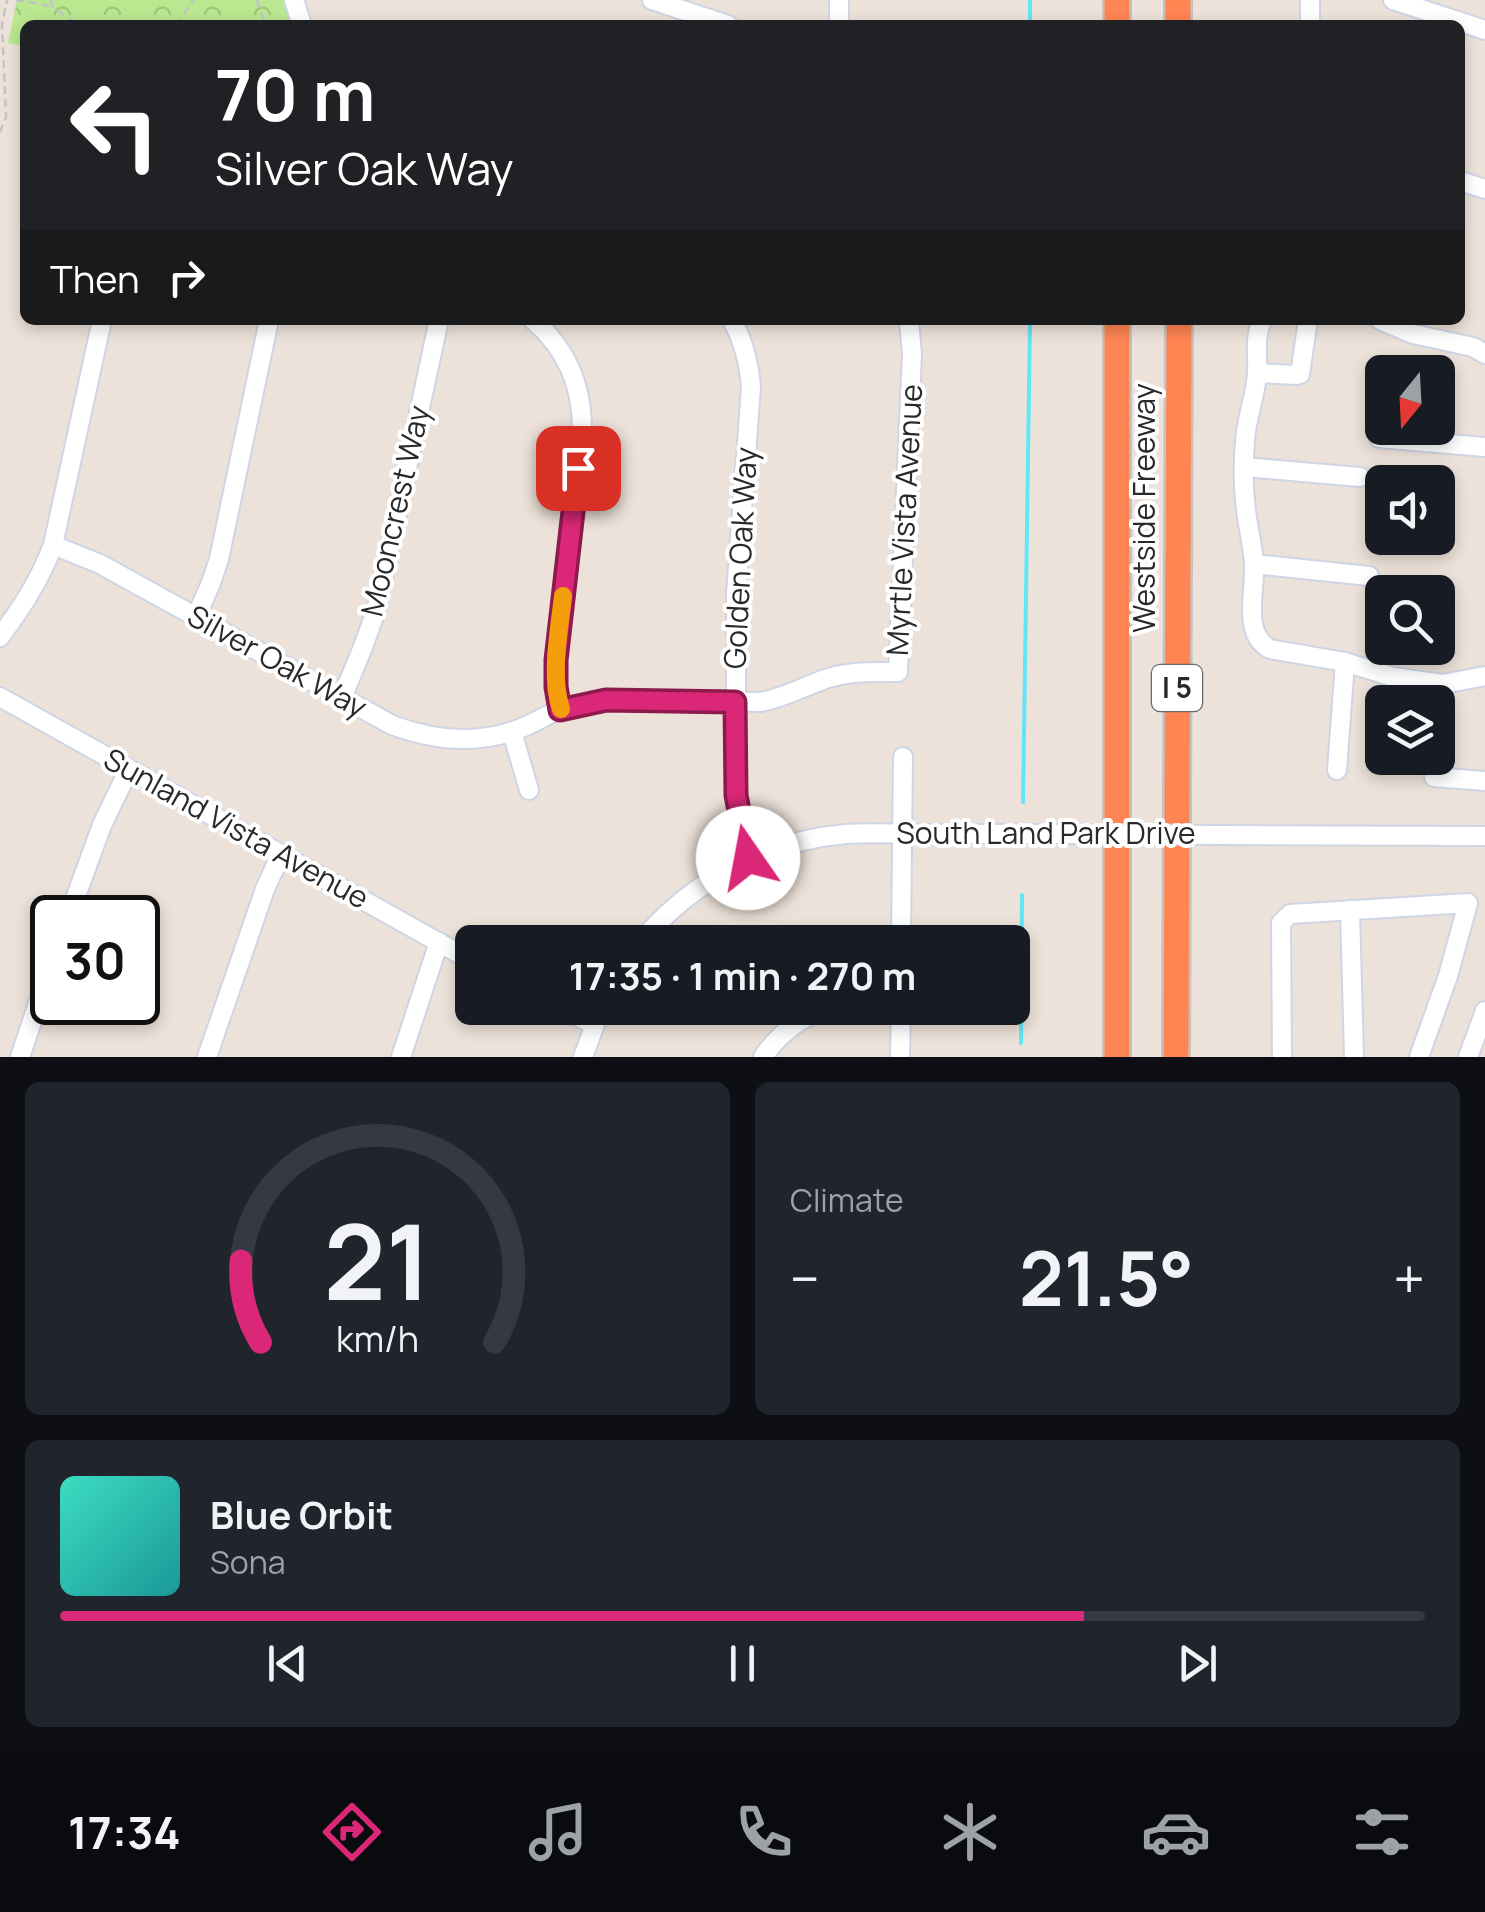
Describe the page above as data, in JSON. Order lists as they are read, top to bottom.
{
  "streets": {
    "highway": ["Westside Freeway", "I 5"],
    "street": [
      "Mooncrest Way",
      "Myrtle Vista Avenue",
      "Golden Oak Way",
      "Silver Oak Way",
      "Sunland Vista Avenue",
      "South Land Park Drive"
    ]
  },
  "crossings": [
    ["Mooncrest Way", "Silver Oak Way"],
    ["Myrtle Vista Avenue", "Golden Oak Way"],
    ["Myrtle Vista Avenue", "Silver Oak Way"],
    ["Golden Oak Way", "Silver Oak Way"],
    ["Golden Oak Way", "South Land Park Drive"]
  ],
  "north": "bottom",
  "page": {
    "turn": ["70 m", "Silver Oak Way"],
    "then": "Then",
    "limit": "30",
    "trip": "17:35 · 1 min · 270 m",
    "tile": "Climate",
    "heat": ["−", "21.5°", "+"],
    "song": ["Blue Orbit", "Sona"],
    "tabs": "17:34",
    "gauge": ["21", "km/h"]
  }
}
